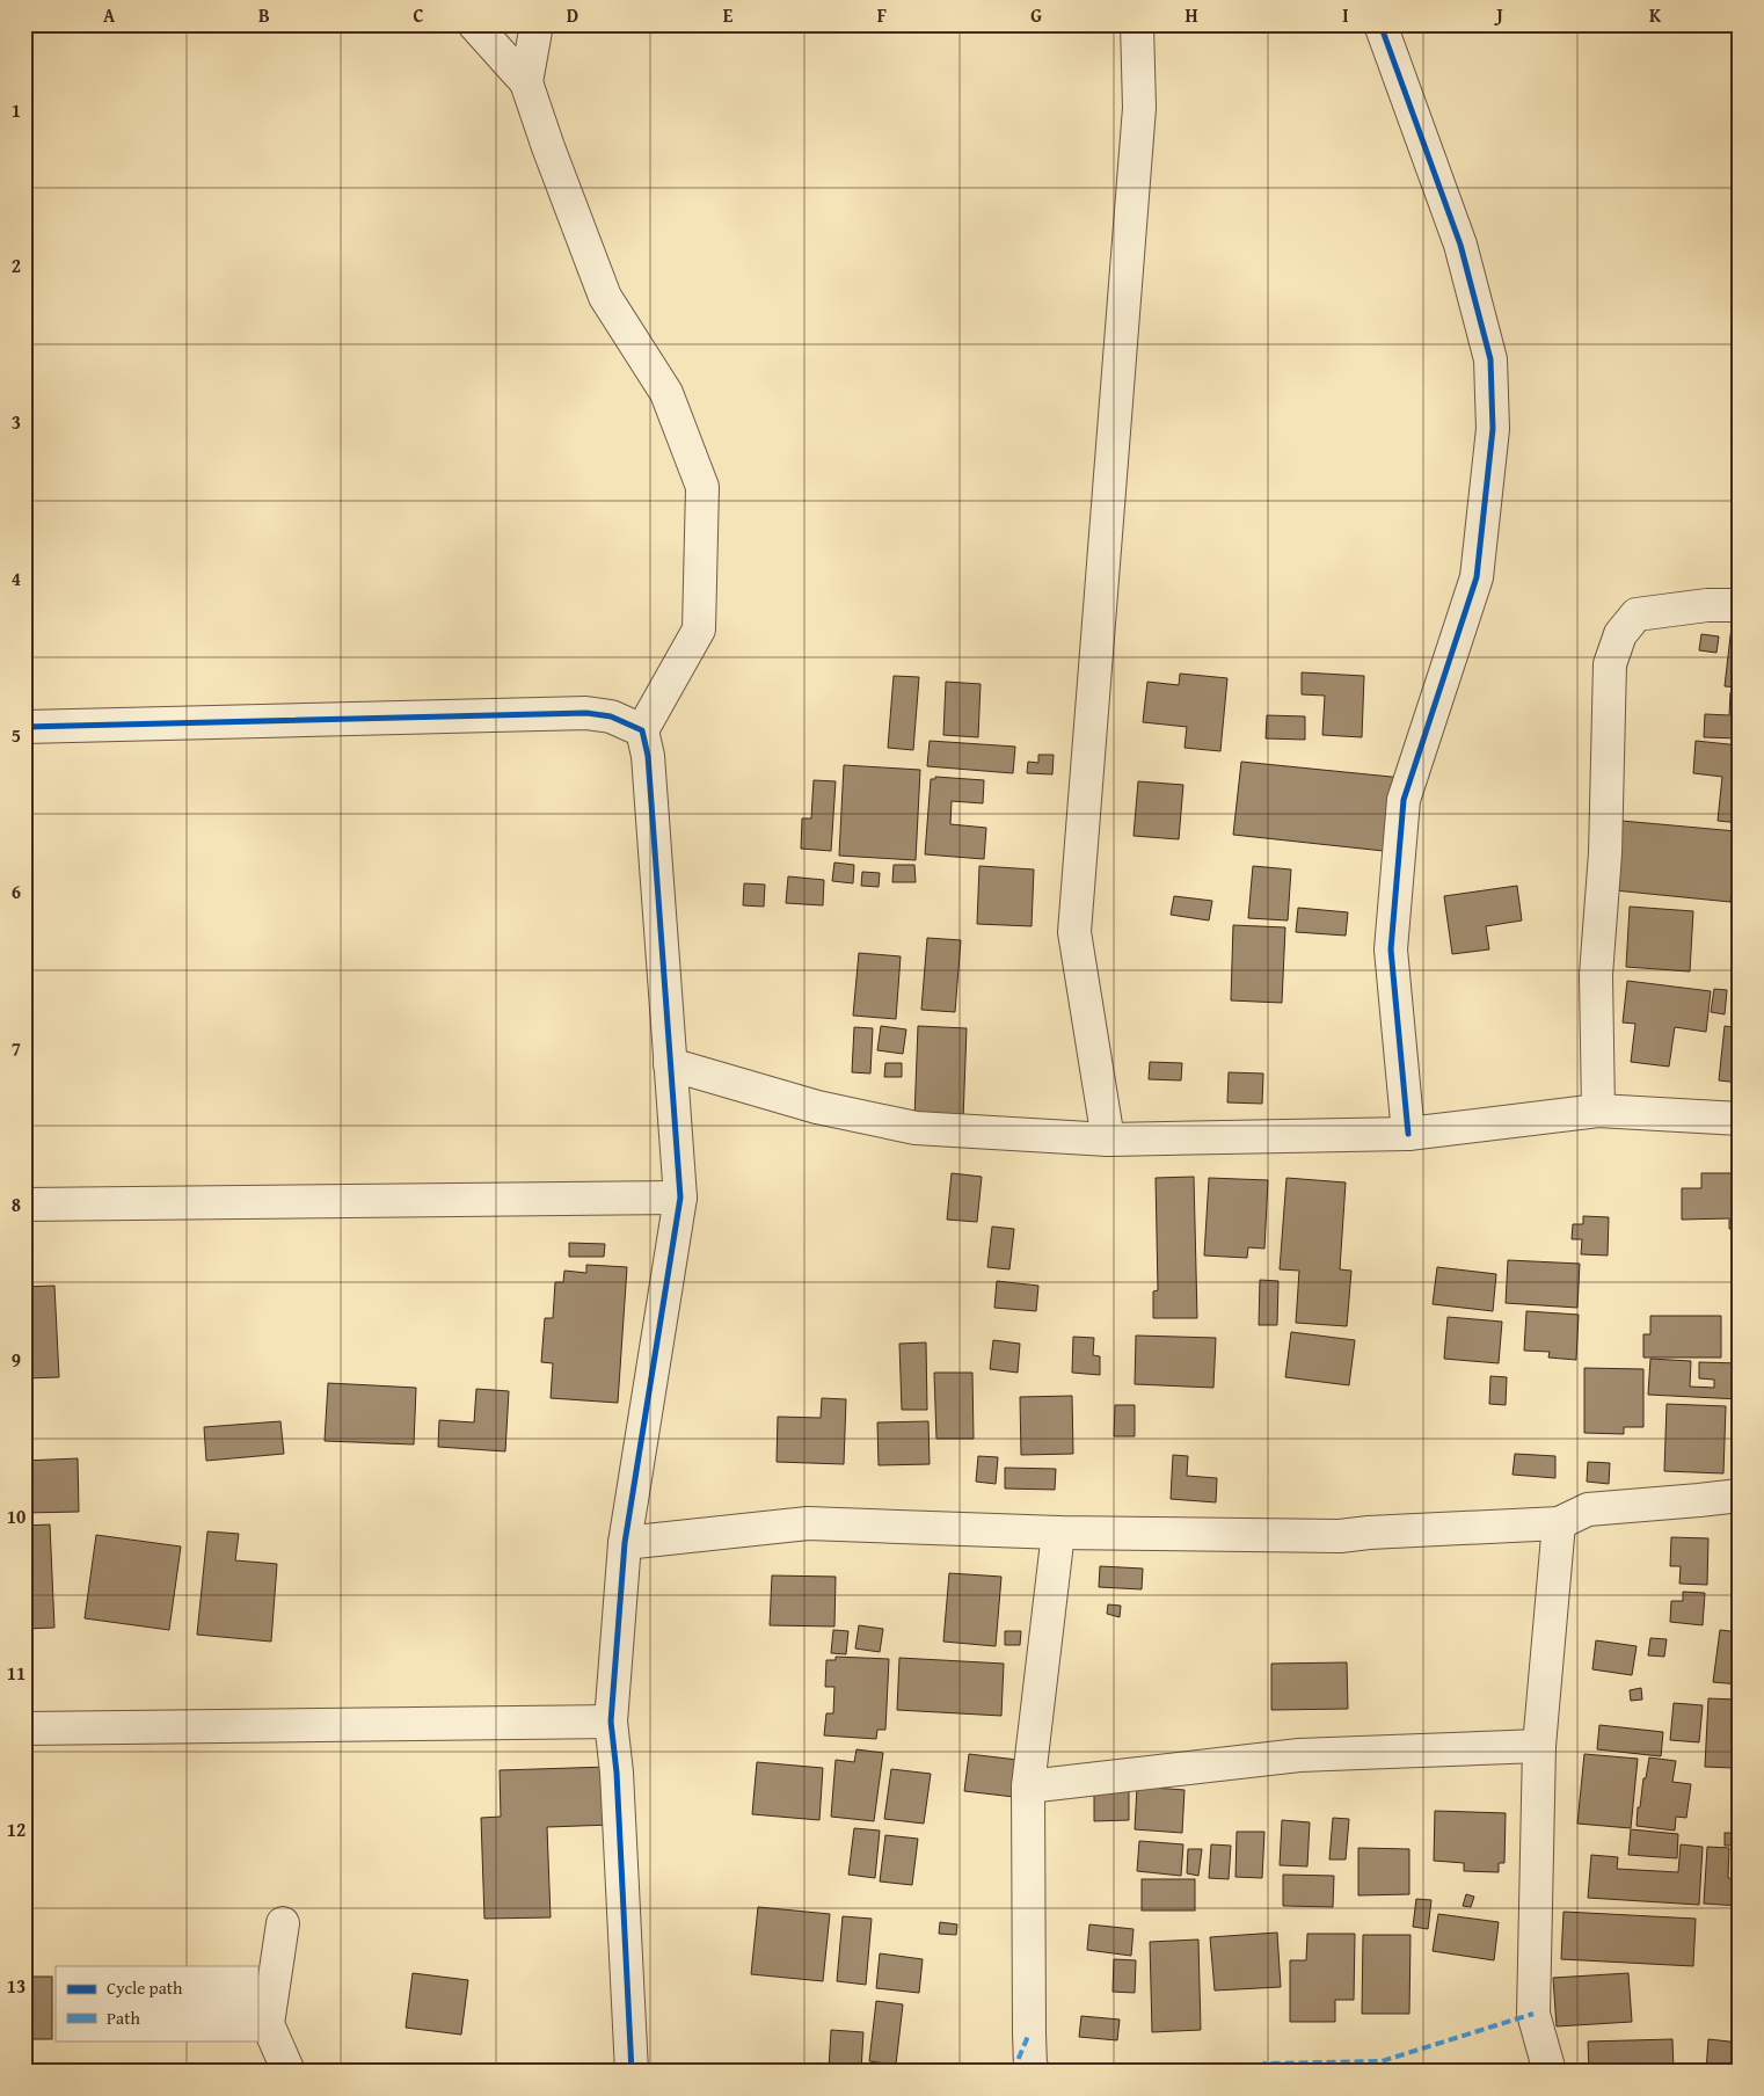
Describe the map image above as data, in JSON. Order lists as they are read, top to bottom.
{
  "legend": ["Cycle path", "Path"],
  "grid": {
    "columns": [
      "A",
      "B",
      "C",
      "D",
      "E",
      "F",
      "G",
      "H",
      "I",
      "J",
      "K"
    ],
    "rows": [
      "1",
      "2",
      "3",
      "4",
      "5",
      "6",
      "7",
      "8",
      "9",
      "10",
      "11",
      "12",
      "13"
    ]
  }
}
